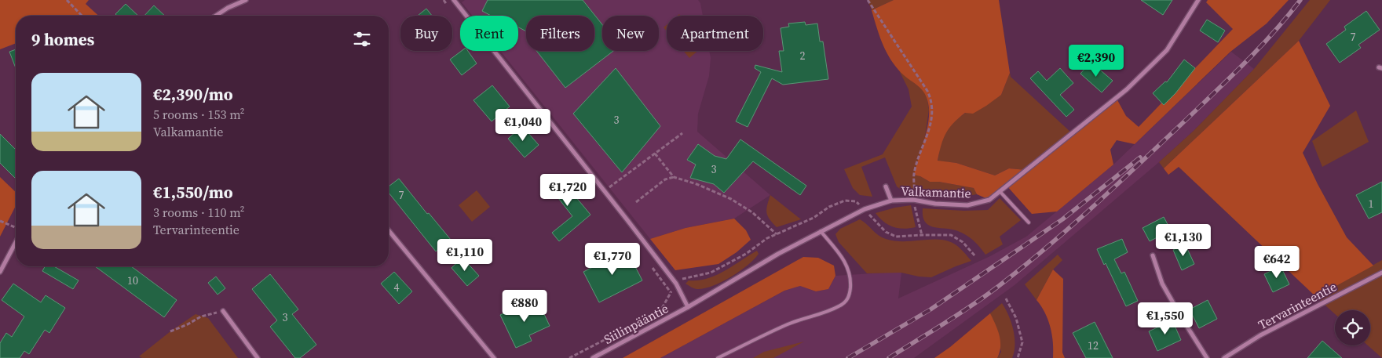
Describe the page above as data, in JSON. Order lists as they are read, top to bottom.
{
  "streets": {
    "street": ["Valkamantie", "Tervarinteentie", "Siilinpääntie"]
  },
  "crossings": [
    ["Valkamantie", "Siilinpääntie"]
  ],
  "house_numbers": [
    "7",
    "2",
    "3",
    "3",
    "7",
    "1",
    "10",
    "4",
    "3",
    "12"
  ],
  "page": {
    "chip": [
      "Buy",
      "Rent",
      "Filters",
      "New",
      "Apartment"
    ],
    "heading": "9 homes",
    "price": [
      "€2,390",
      "€1,040",
      "€1,720",
      "€1,130",
      "€1,110",
      "€1,770",
      "€642",
      "€880",
      "€1,550"
    ],
    "list": [
      {
        "name": "€2,390/mo",
        "note": "5 rooms · 153 m² · Valkamantie"
      },
      {
        "name": "€1,550/mo",
        "note": "3 rooms · 110 m² · Tervarinteentie"
      }
    ]
  }
}
